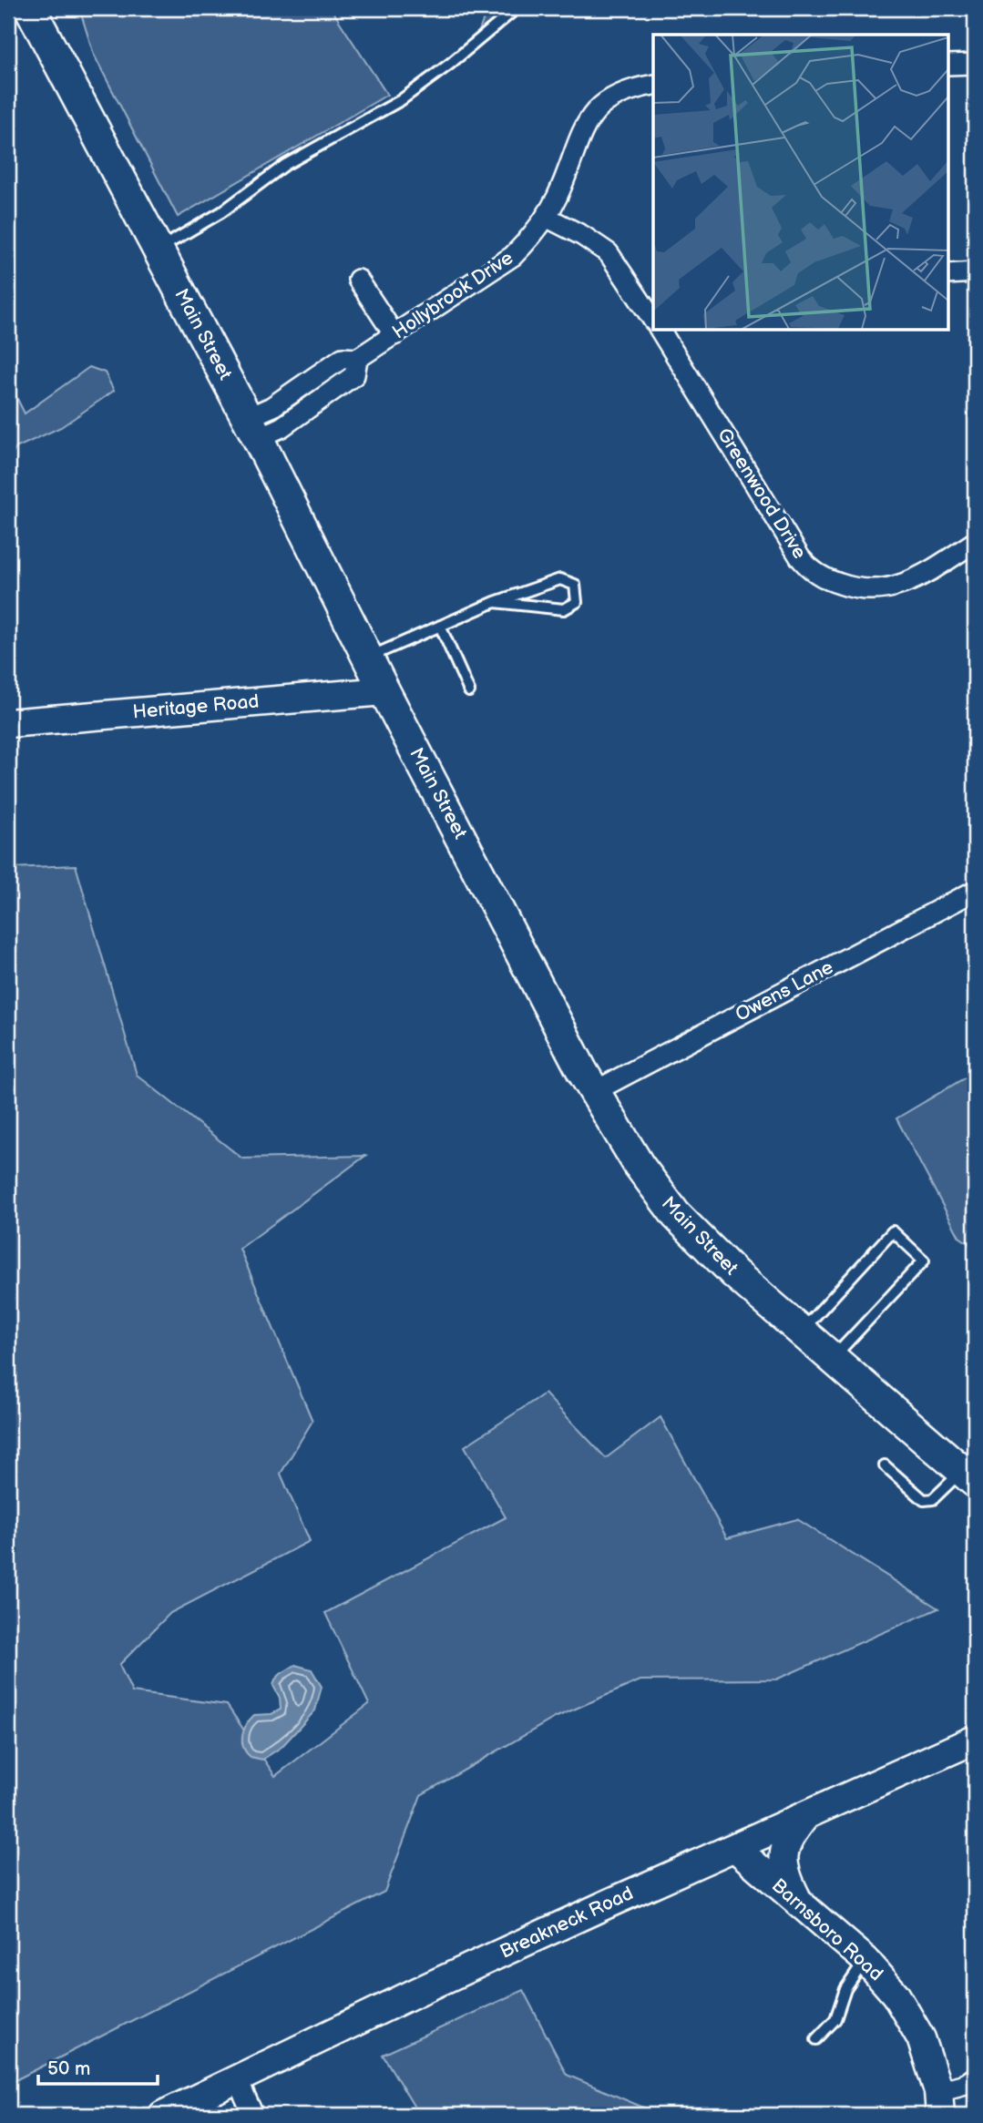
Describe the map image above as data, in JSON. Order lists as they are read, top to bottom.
{
  "streets": {
    "main road": [
      "Main Street",
      "Heritage Road",
      "Breakneck Road",
      "Barnsboro Road"
    ],
    "street": ["Hollybrook Drive", "Greenwood Drive", "Owens Lane"]
  },
  "crossings": [
    ["Hollybrook Drive", "Main Street"],
    ["Hollybrook Drive", "Greenwood Drive"],
    ["Main Street", "Heritage Road"],
    ["Main Street", "Owens Lane"],
    ["Breakneck Road", "Barnsboro Road"]
  ],
  "scale_bar": "50 m"
}
